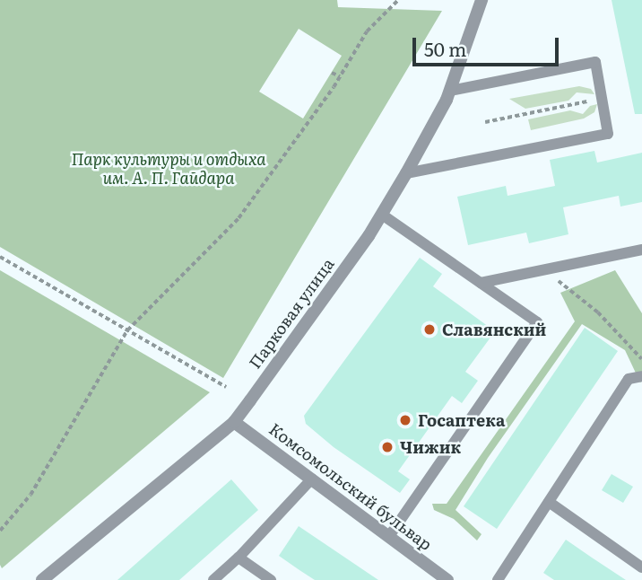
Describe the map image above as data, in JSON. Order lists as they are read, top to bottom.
{
  "streets": {
    "street": ["Парковая улица", "Комсомольский бульвар"]
  },
  "crossings": [
    ["Парковая улица", "Комсомольский бульвар"]
  ],
  "parks": ["Парк культуры и отдыха им. А. П. Гайдара"],
  "places": ["Славянский", "Госаптека", "Чижик"],
  "scale_bar": "50 m"
}
